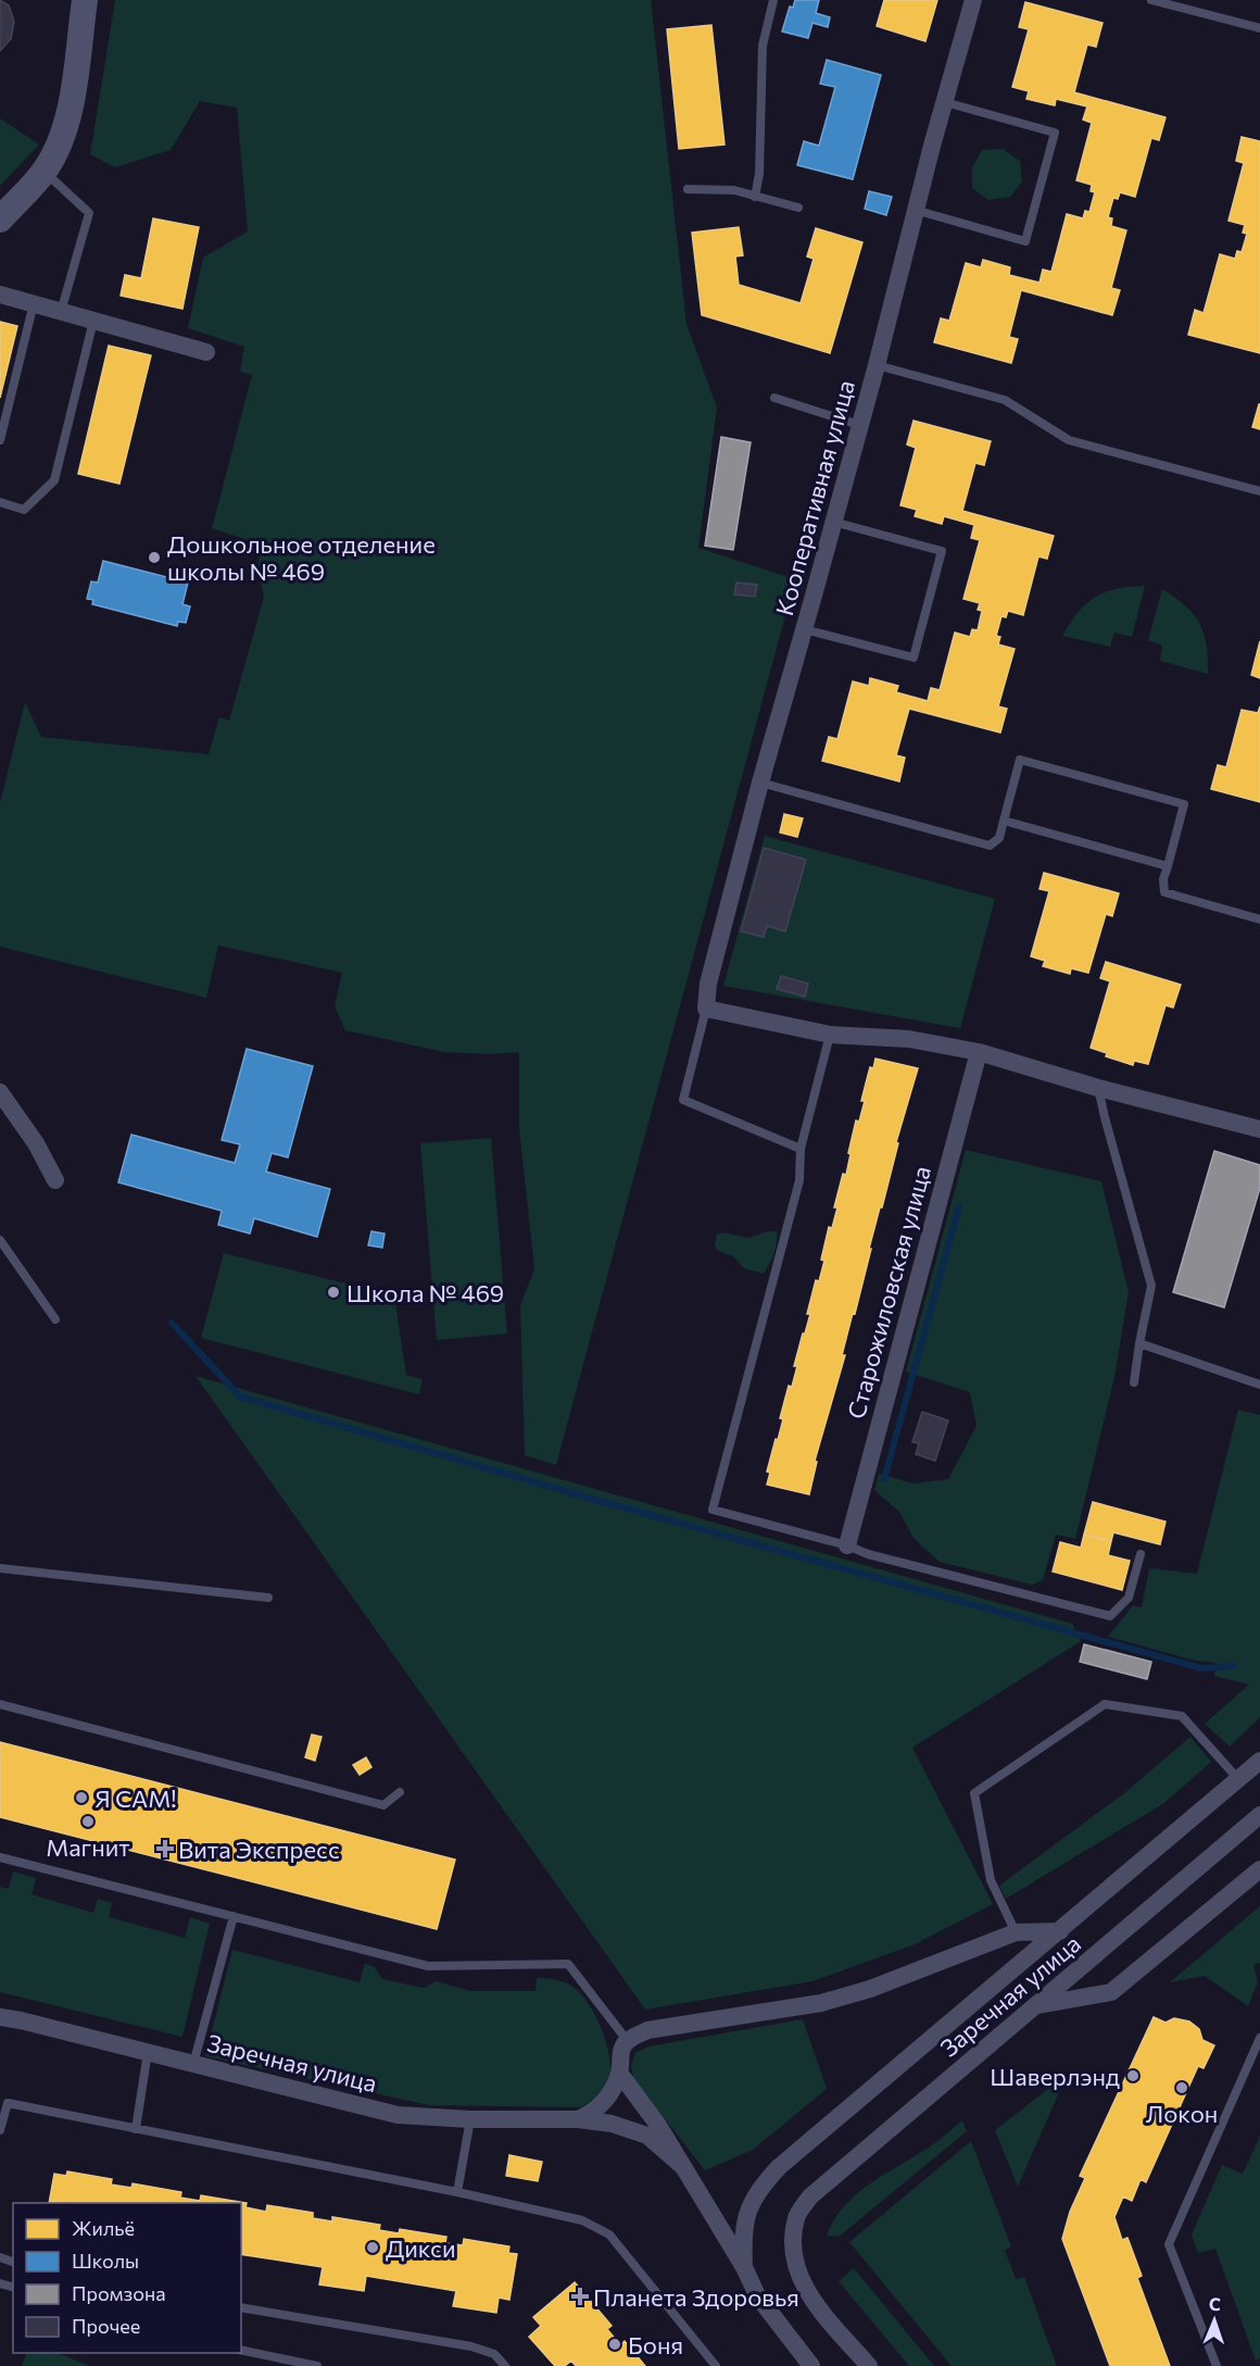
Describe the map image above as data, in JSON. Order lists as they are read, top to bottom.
{
  "streets": {
    "street": ["Кооперативная улица", "Старожиловская улица", "Заречная улица"]
  },
  "places": {
    "other": [
      "Дошкольное отделение школы № 469",
      "Школа № 469",
      "Я САМ!",
      "Магнит",
      "Шаверлэнд",
      "Локон",
      "Дикси",
      "Боня"
    ],
    "health": ["Вита Экспресс", "Планета Здоровья"]
  },
  "legend": [
    "Жильё",
    "Школы",
    "Промзона",
    "Прочее"
  ],
  "north": "top"
}
